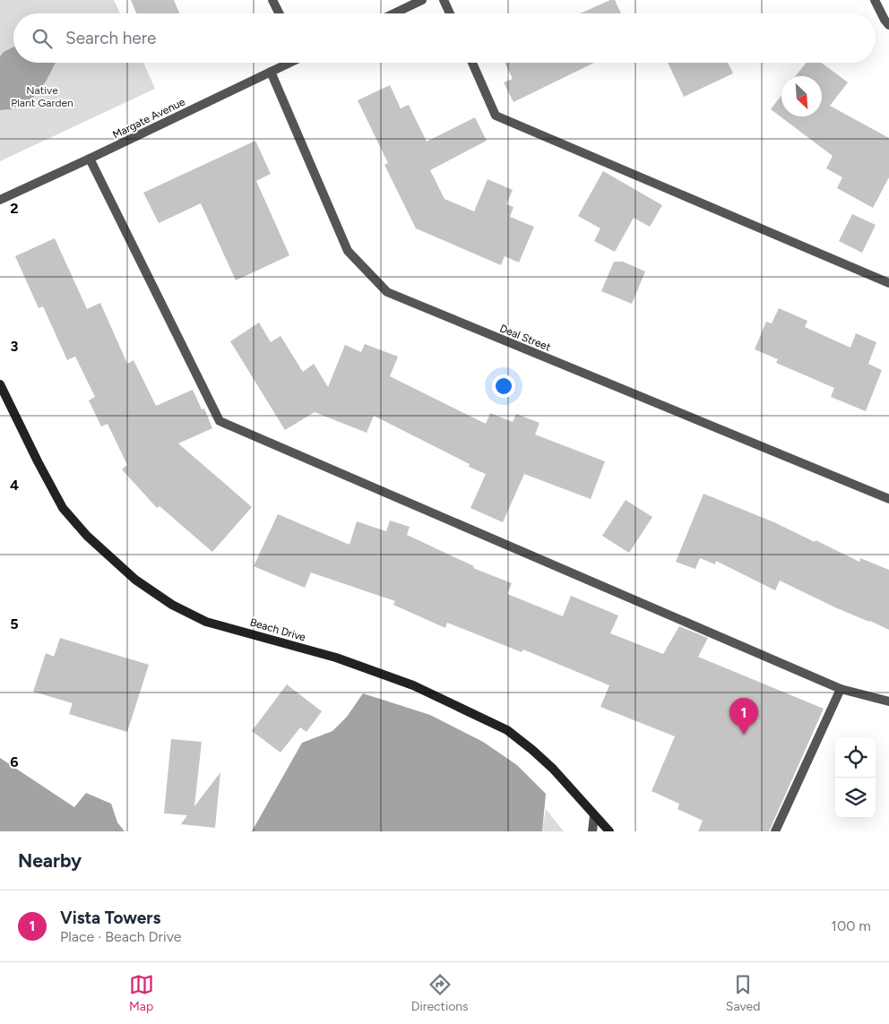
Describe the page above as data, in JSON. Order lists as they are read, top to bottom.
{
  "streets": {
    "main road": ["Beach Drive"],
    "street": ["Margate Avenue", "Deal Street"]
  },
  "crossings": [
    ["Margate Avenue", "Deal Street"]
  ],
  "parks": ["Native Plant Garden"],
  "north": "bottom right",
  "page": {
    "search": "Search here",
    "pins": "1",
    "heading": "Nearby",
    "list": [
      {
        "mark": "1",
        "name": "Vista Towers",
        "note": "Place · Beach Drive",
        "value": "100 m"
      }
    ],
    "nav": ["Map", "Directions", "Saved"]
  },
  "grid": {
    "rows": [
      "2",
      "3",
      "4",
      "5",
      "6"
    ]
  }
}
